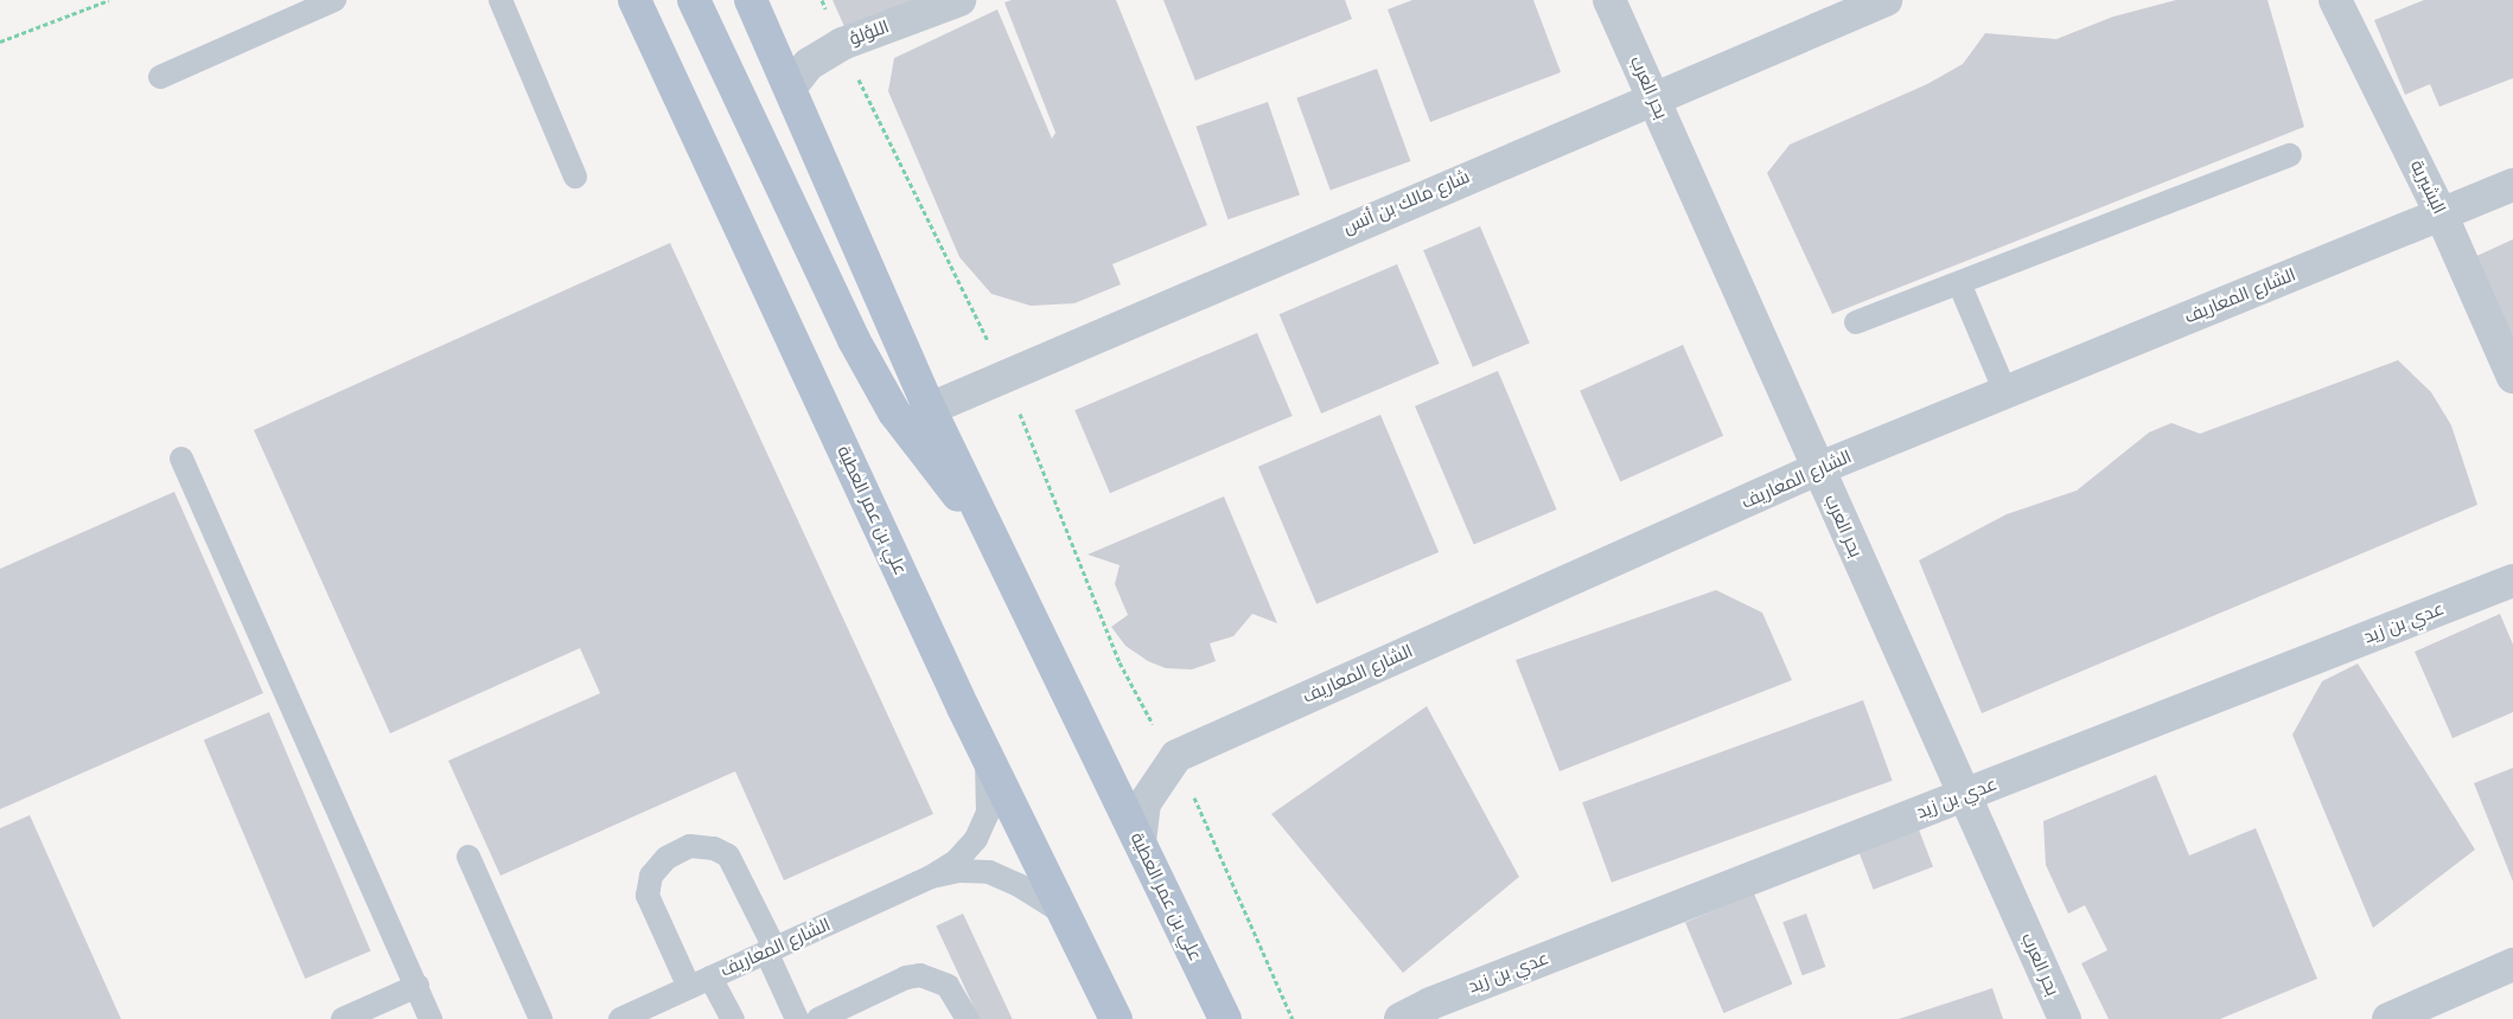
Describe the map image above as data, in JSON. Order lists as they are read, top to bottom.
{
  "streets": {
    "main road": ["علي بن عمر العطية"],
    "street": [
      "اللؤلؤ",
      "بحر العرب",
      "البشيرية",
      "شارع مالك بن أنس",
      "الشارع المعاريف",
      "عدي بن زيد"
    ]
  },
  "crossings": [
    ["اللؤلؤ", "علي بن عمر العطية"],
    ["بحر العرب", "شارع مالك بن أنس"],
    ["بحر العرب", "الشارع المعاريف"],
    ["بحر العرب", "عدي بن زيد"],
    ["البشيرية", "الشارع المعاريف"],
    ["شارع مالك بن أنس", "علي بن عمر العطية"],
    ["الشارع المعاريف", "علي بن عمر العطية"]
  ]
}
